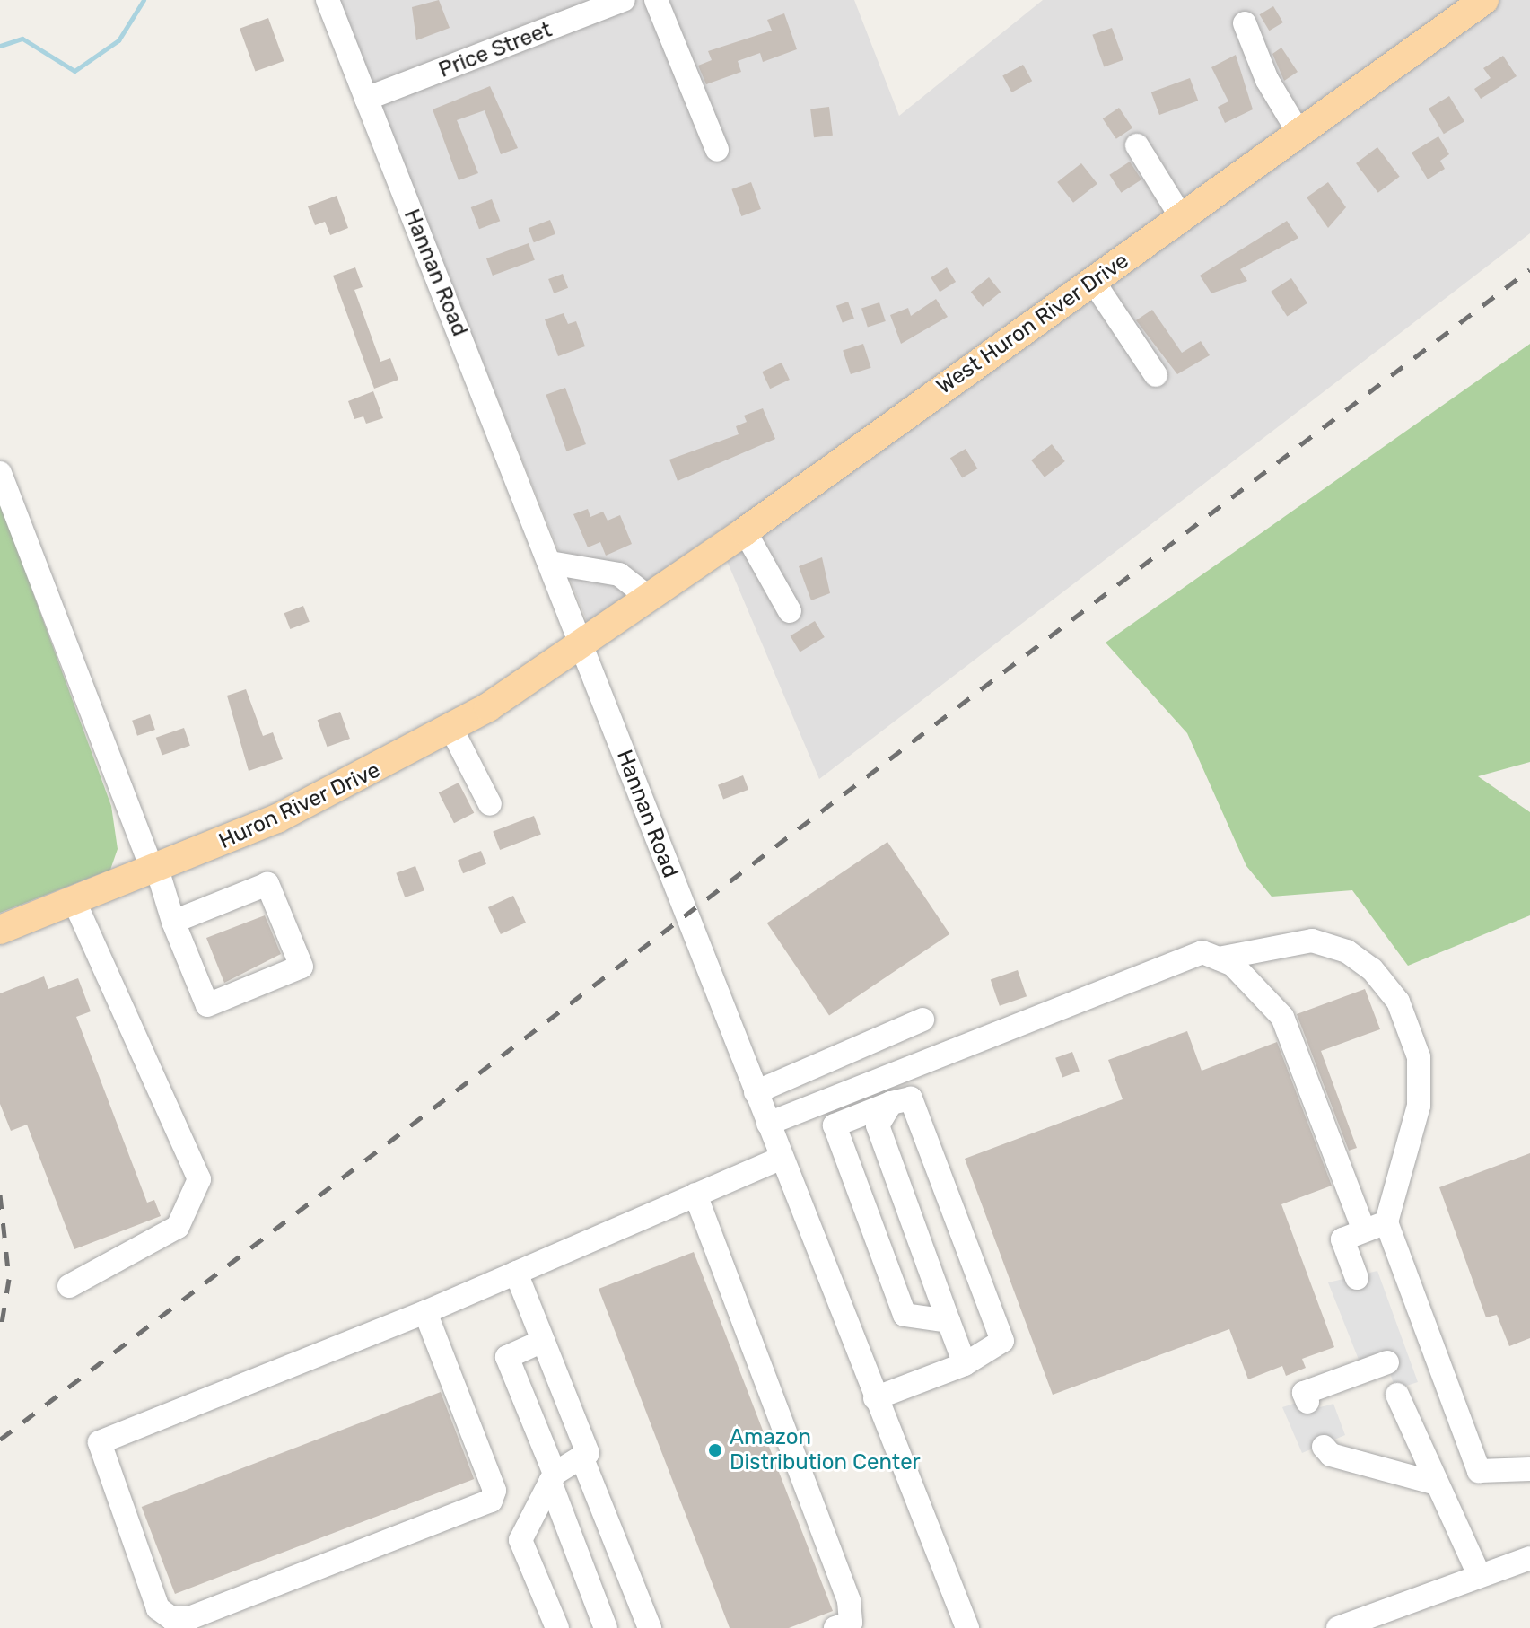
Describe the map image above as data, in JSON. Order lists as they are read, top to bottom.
{
  "streets": {
    "main road": ["West Huron River Drive", "Huron River Drive"],
    "street": ["Price Street", "Hannan Road"]
  },
  "crossings": [
    ["Price Street", "Hannan Road"],
    ["Hannan Road", "West Huron River Drive"],
    ["Hannan Road", "Huron River Drive"],
    ["West Huron River Drive", "Huron River Drive"]
  ],
  "places": ["Amazon Distribution Center"]
}
